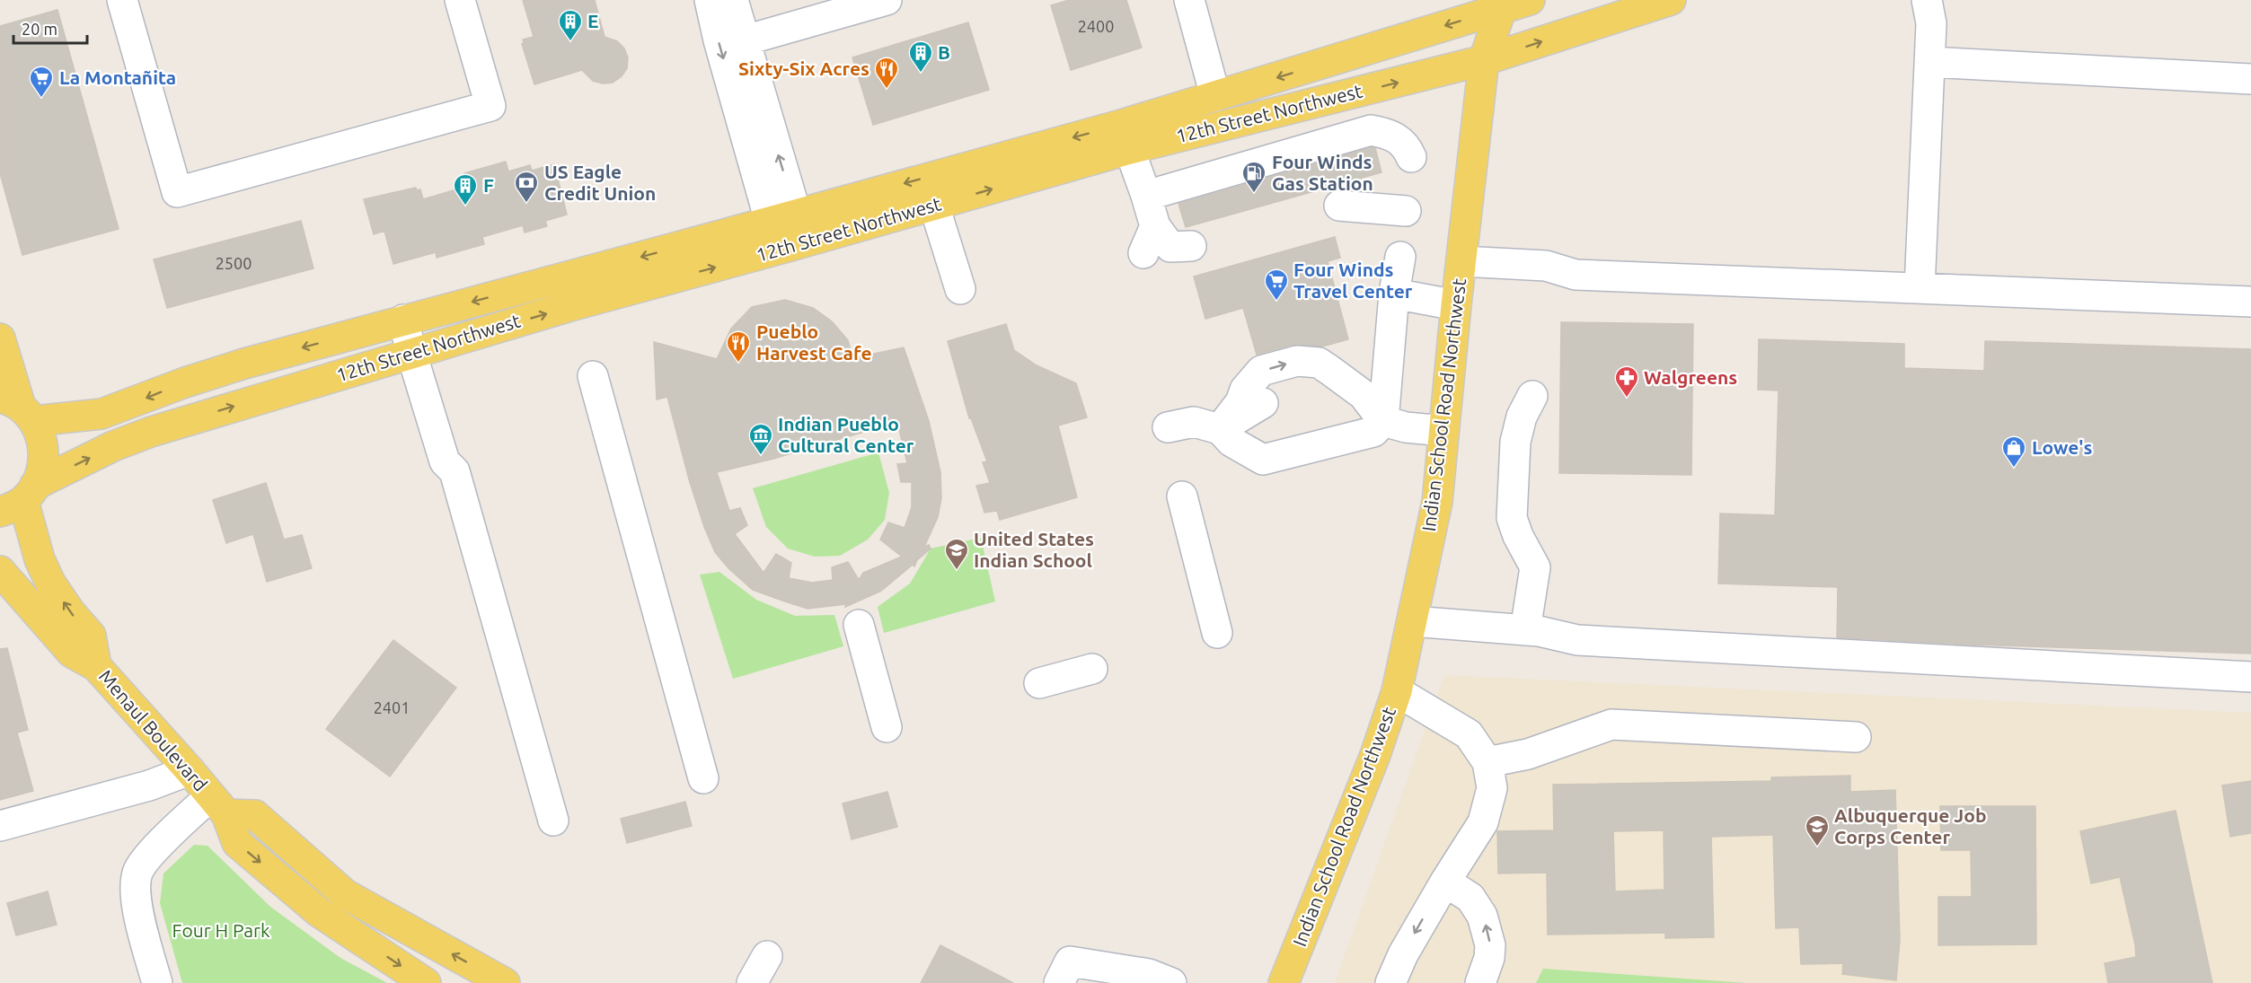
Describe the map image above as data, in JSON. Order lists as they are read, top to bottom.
{
  "streets": {
    "main road": ["12th Street Northwest", "Indian School Road Northwest", "Menaul Boulevard"]
  },
  "crossings": [
    ["12th Street Northwest", "Indian School Road Northwest"],
    ["12th Street Northwest", "Menaul Boulevard"]
  ],
  "parks": ["Four H Park"],
  "places": {
    "building": ["E", "B", "F"],
    "restaurant": ["Sixty-Six Acres", "Pueblo Harvest Cafe"],
    "supermarket": ["La Montañita", "Four Winds Travel Center"],
    "fuel station": ["Four Winds Gas Station"],
    "bank": ["US Eagle Credit Union"],
    "pharmacy": ["Walgreens"],
    "museum": ["Indian Pueblo Cultural Center"],
    "shop": ["Lowe's"],
    "school or university": ["United States Indian School", "Albuquerque Job Corps Center"]
  },
  "house_numbers": ["2400", "2500", "2401"],
  "scale_bar": "20 m"
}
